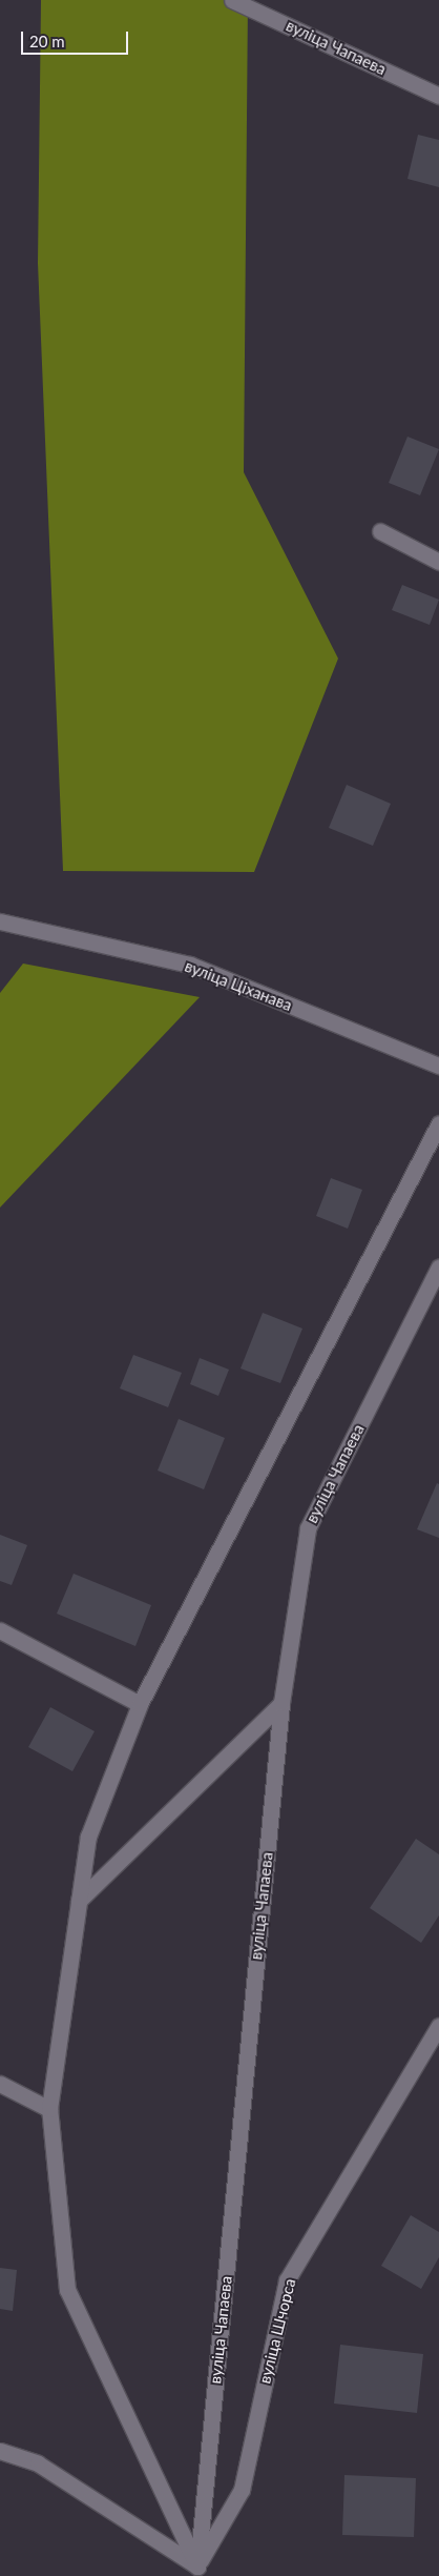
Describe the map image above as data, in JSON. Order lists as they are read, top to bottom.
{
  "streets": {
    "street": ["вуліца Чапаева", "вуліца Ціханава", "вуліца Шчорса"]
  },
  "crossings": [
    ["вуліца Чапаева", "вуліца Шчорса"]
  ],
  "scale_bar": "20 m"
}
